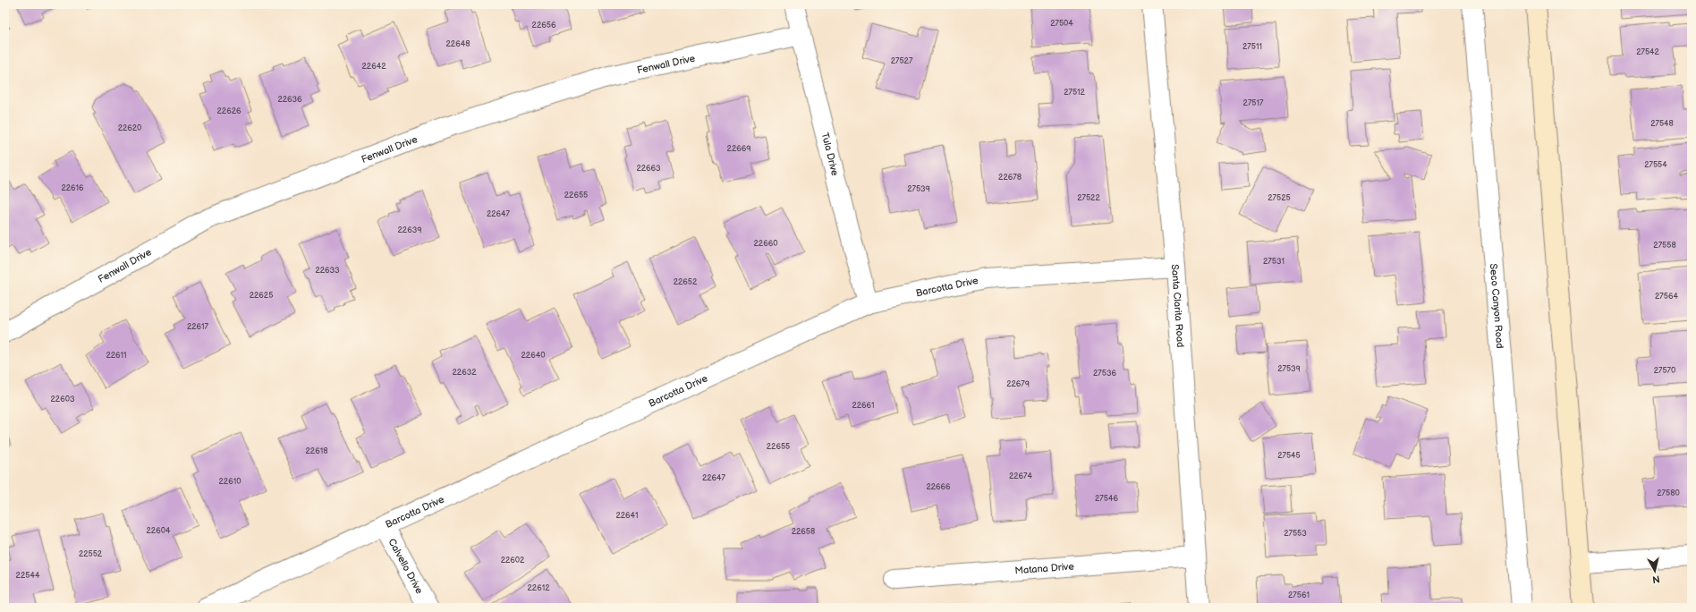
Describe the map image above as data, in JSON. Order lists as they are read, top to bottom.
{
  "streets": {
    "street": [
      "Fenwall Drive",
      "Tula Drive",
      "Barcotta Drive",
      "Santa Clarita Road",
      "Seco Canyon Road",
      "Calvello Drive",
      "Matana Drive"
    ]
  },
  "crossings": [
    ["Fenwall Drive", "Tula Drive"],
    ["Tula Drive", "Barcotta Drive"],
    ["Barcotta Drive", "Santa Clarita Road"],
    ["Barcotta Drive", "Calvello Drive"],
    ["Santa Clarita Road", "Matana Drive"]
  ],
  "house_numbers": [
    "27504",
    "22656",
    "22648",
    "27511",
    "27542",
    "27527",
    "22642",
    "27512",
    "22636",
    "27517",
    "22626",
    "27548",
    "22620",
    "22669",
    "27554",
    "22663",
    "22678",
    "22616",
    "27539",
    "22655",
    "27522",
    "27525",
    "22647",
    "22639",
    "22660",
    "27558",
    "27531",
    "22633",
    "22652",
    "22625",
    "27564",
    "22617",
    "22611",
    "22640",
    "27539",
    "27570",
    "22632",
    "27536",
    "22679",
    "22603",
    "22661",
    "22655",
    "22618",
    "27545",
    "22674",
    "22647",
    "22610",
    "22666",
    "27580",
    "27546",
    "22641",
    "22604",
    "22658",
    "27553",
    "22552",
    "22602",
    "22544",
    "22612",
    "27561"
  ],
  "north": "bottom"
}
